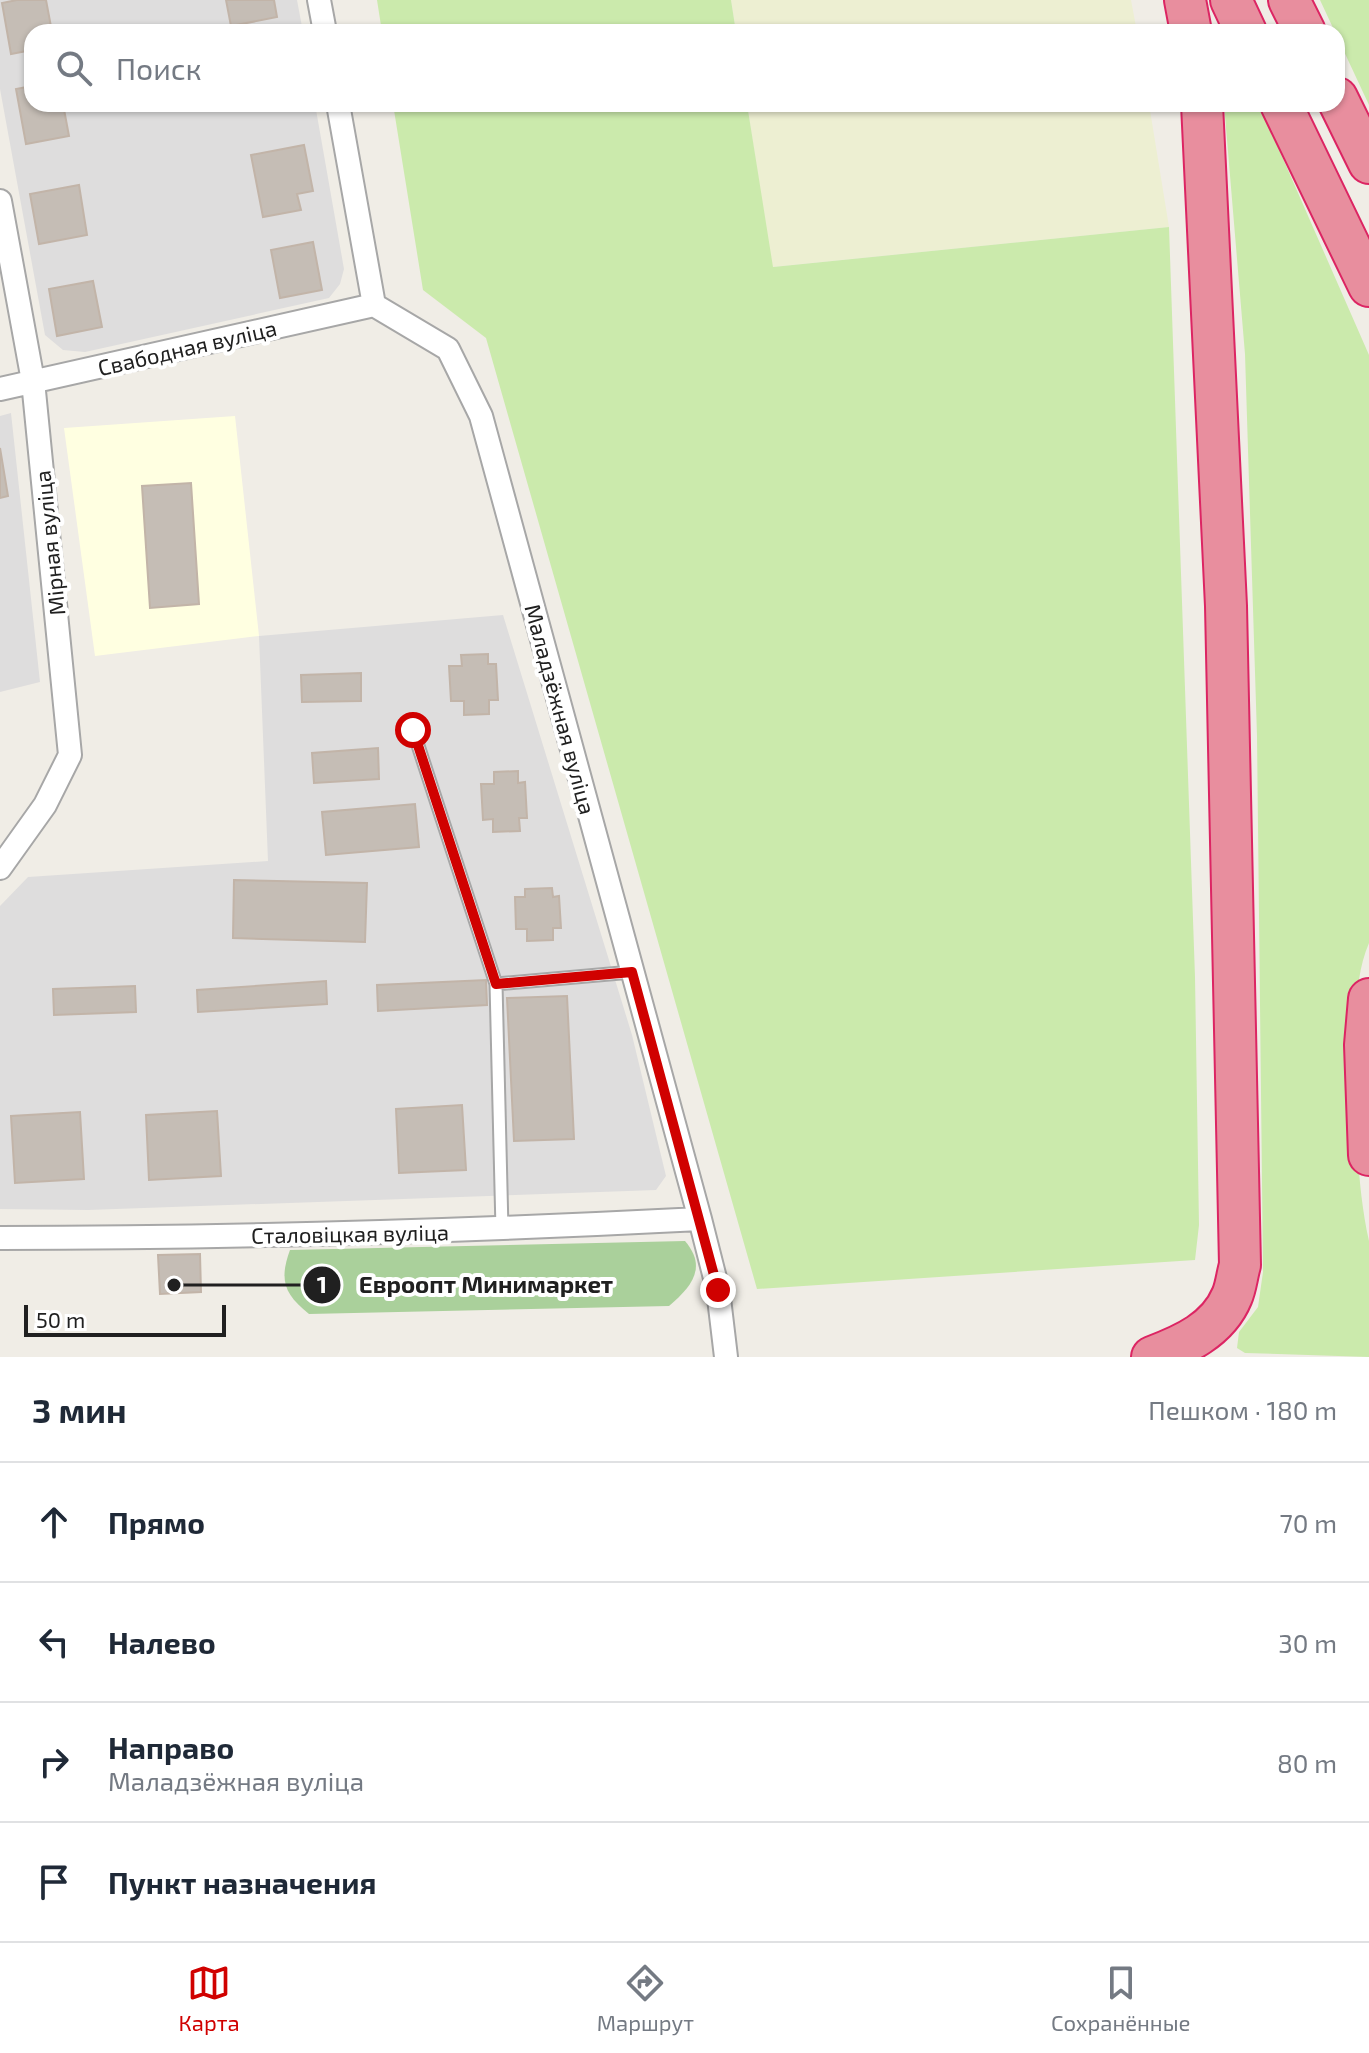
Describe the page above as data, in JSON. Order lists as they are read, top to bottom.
{
  "streets": {
    "street": [
      "Свабодная вуліца",
      "Мірная вуліца",
      "Маладзёжная вуліца",
      "Сталовіцкая вуліца"
    ]
  },
  "crossings": [
    ["Свабодная вуліца", "Мірная вуліца"],
    ["Свабодная вуліца", "Маладзёжная вуліца"],
    ["Маладзёжная вуліца", "Сталовіцкая вуліца"]
  ],
  "places": ["Евроопт Минимаркет"],
  "scale_bar": "50 m",
  "page": {
    "search": "Поиск",
    "scale": "50 m",
    "heading": ["3 мин", "Пешком · 180 m"],
    "list": [
      ["Прямо", "70 m"],
      ["Налево", "30 m"],
      ["Направо", "Маладзёжная вуліца", "80 m"],
      "Пункт назначения"
    ],
    "nav": ["Карта", "Маршрут", "Сохранённые"]
  }
}
